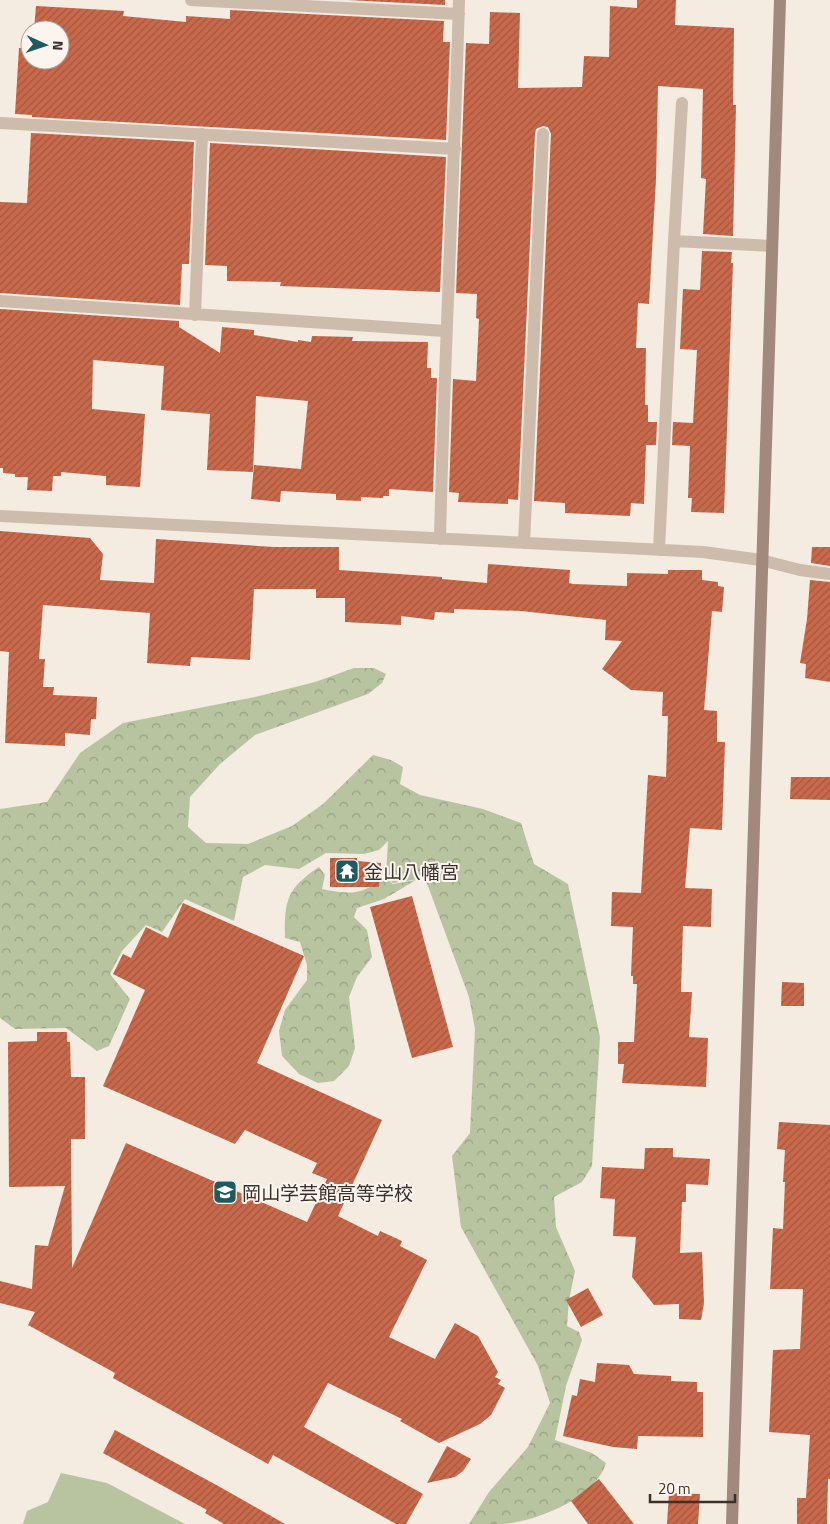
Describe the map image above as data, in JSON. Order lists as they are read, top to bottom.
{
  "places": {
    "temple": ["金山八幡宮"],
    "school or university": ["岡山学芸館高等学校"]
  },
  "scale_bar": "20 m",
  "north": "right"
}
